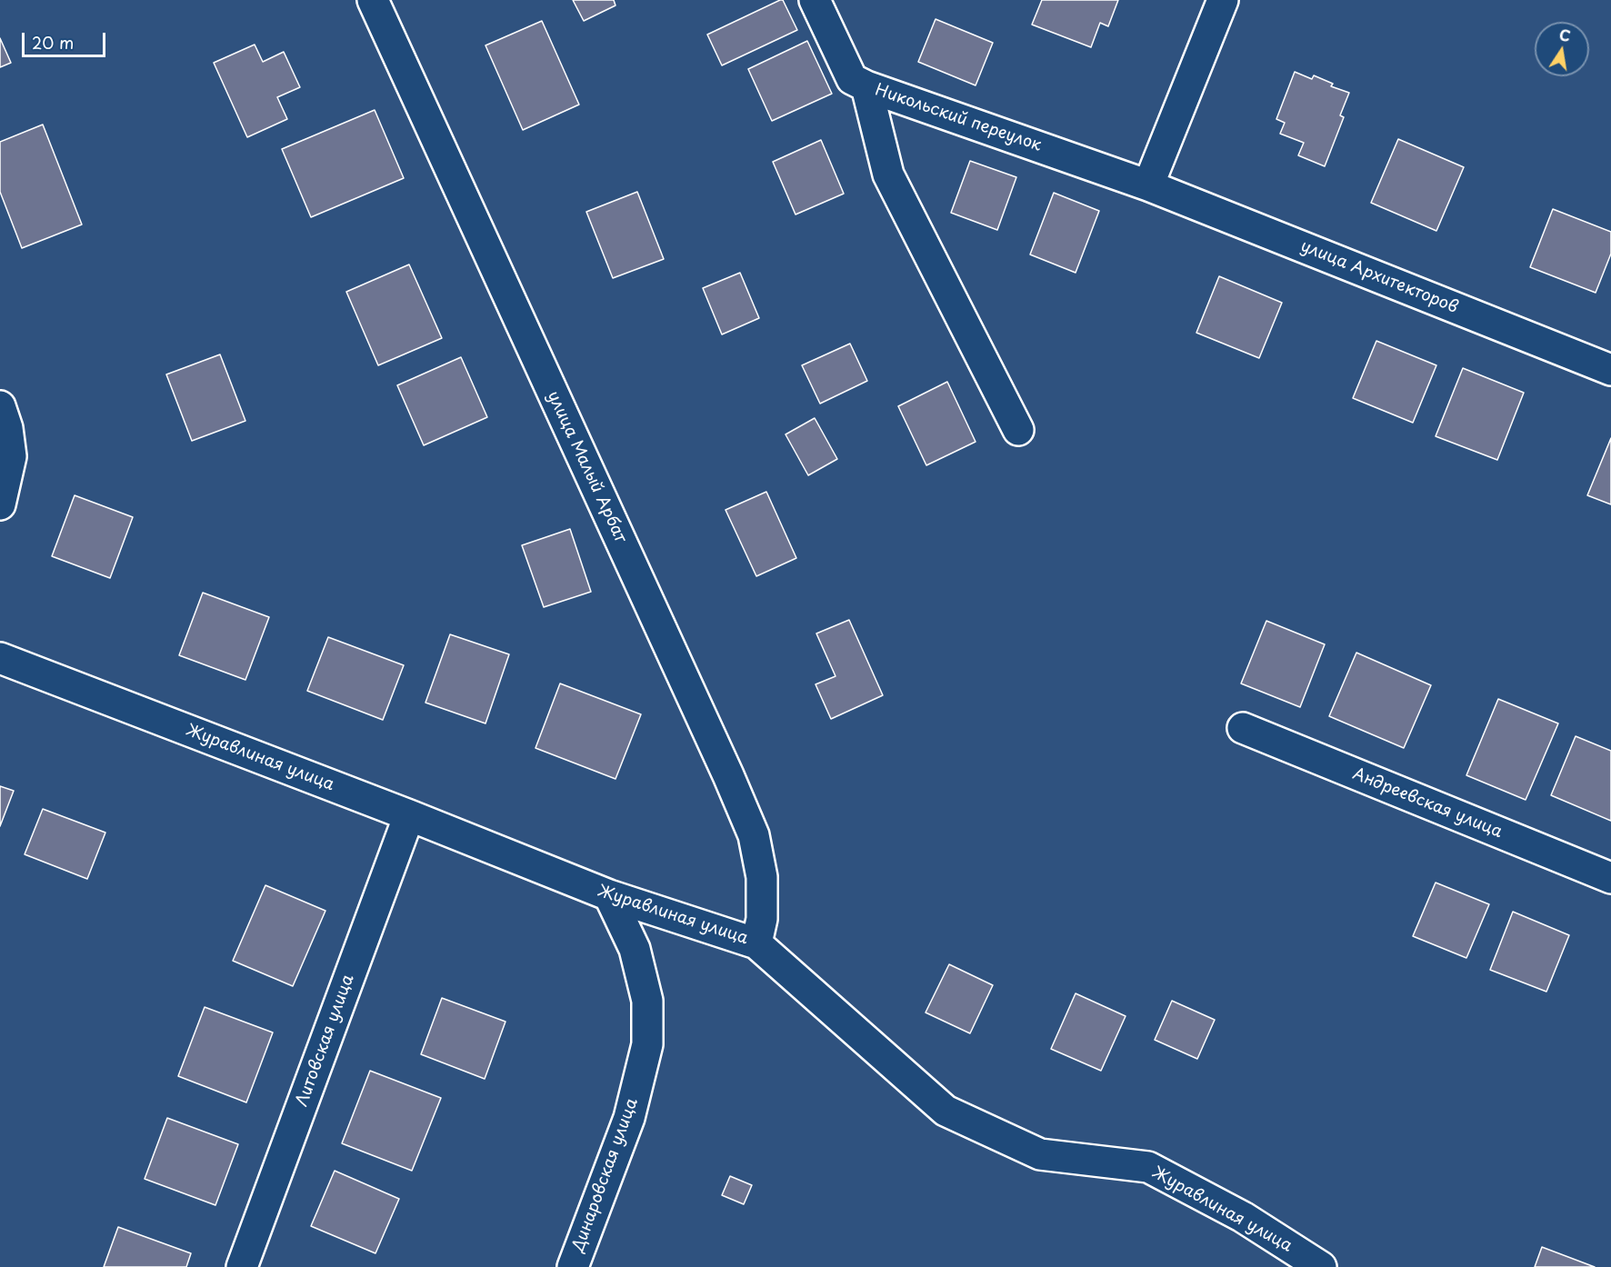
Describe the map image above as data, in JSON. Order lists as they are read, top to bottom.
{
  "streets": {
    "street": [
      "Никольский переулок",
      "улица Архитекторов",
      "улица Малый Арбат",
      "Журавлиная улица",
      "Андреевская улица",
      "Литовская улица",
      "Динаровская улица"
    ]
  },
  "crossings": [
    ["Никольский переулок", "улица Архитекторов"],
    ["улица Малый Арбат", "Журавлиная улица"],
    ["Журавлиная улица", "Литовская улица"],
    ["Журавлиная улица", "Динаровская улица"]
  ],
  "scale_bar": "20 m",
  "north": "top"
}
